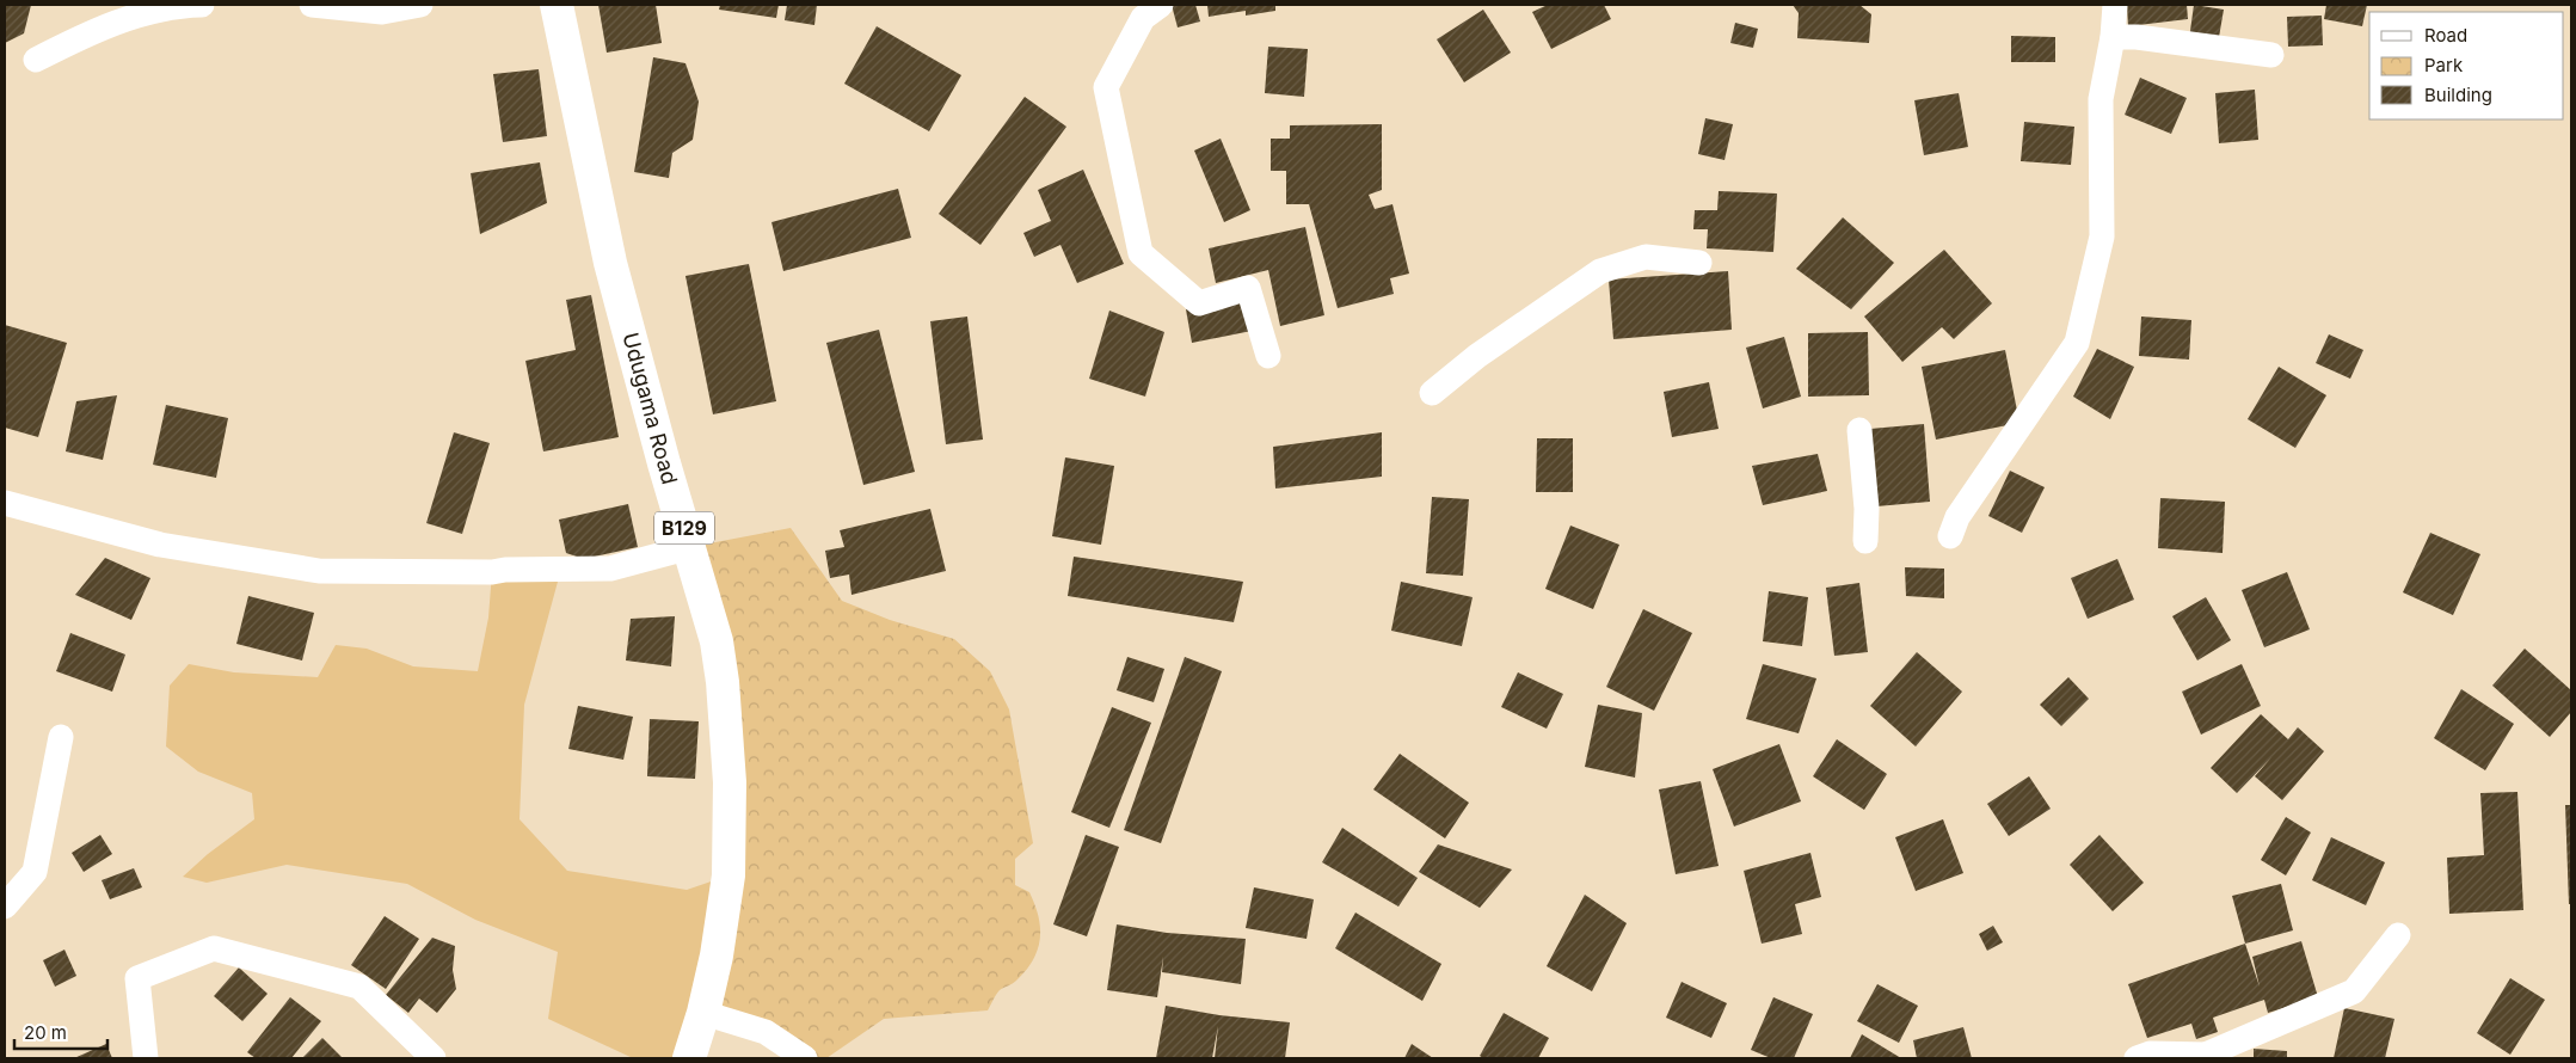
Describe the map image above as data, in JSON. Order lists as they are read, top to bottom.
{
  "streets": {
    "main road": ["Udugama Road", "B129"]
  },
  "legend": ["Road", "Park", "Building"],
  "scale_bar": "20 m"
}
